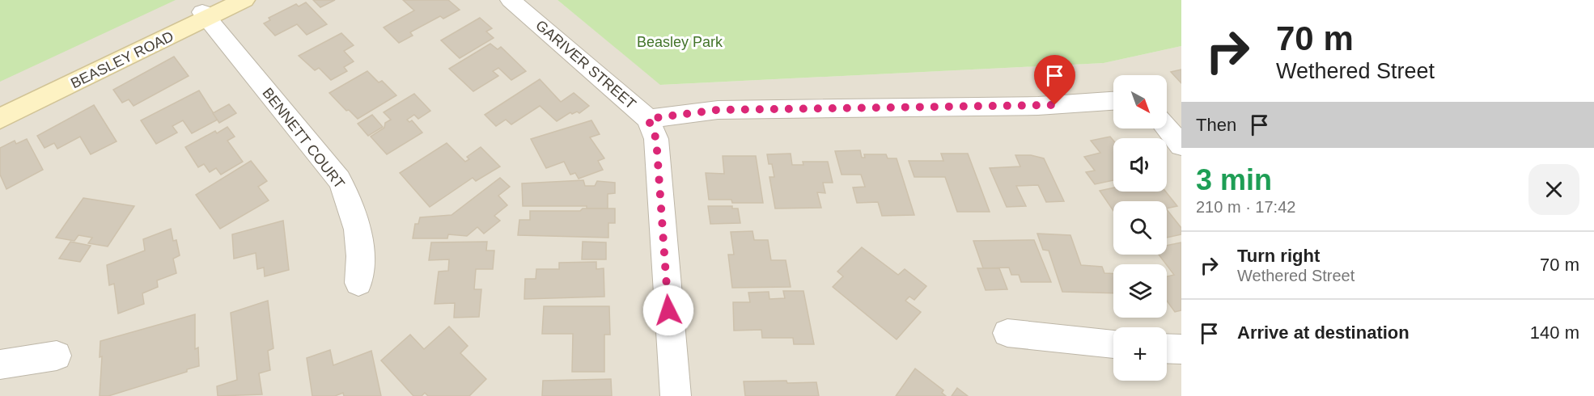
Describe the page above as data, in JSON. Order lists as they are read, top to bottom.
{
  "streets": {
    "main road": ["BEASLEY ROAD"],
    "street": ["GARIVER STREET", "BENNETT COURT"]
  },
  "crossings": [
    ["BEASLEY ROAD", "BENNETT COURT"]
  ],
  "parks": ["Beasley Park"],
  "north": "bottom right",
  "page": {
    "turn": ["70 m", "Wethered Street"],
    "map_buttons": "+",
    "then": "Then",
    "heading": ["3 min", "210 m · 17:42"],
    "list": [
      {
        "name": "Turn right",
        "note": "Wethered Street",
        "value": "70 m"
      },
      {
        "name": "Arrive at destination",
        "value": "140 m"
      }
    ]
  }
}
